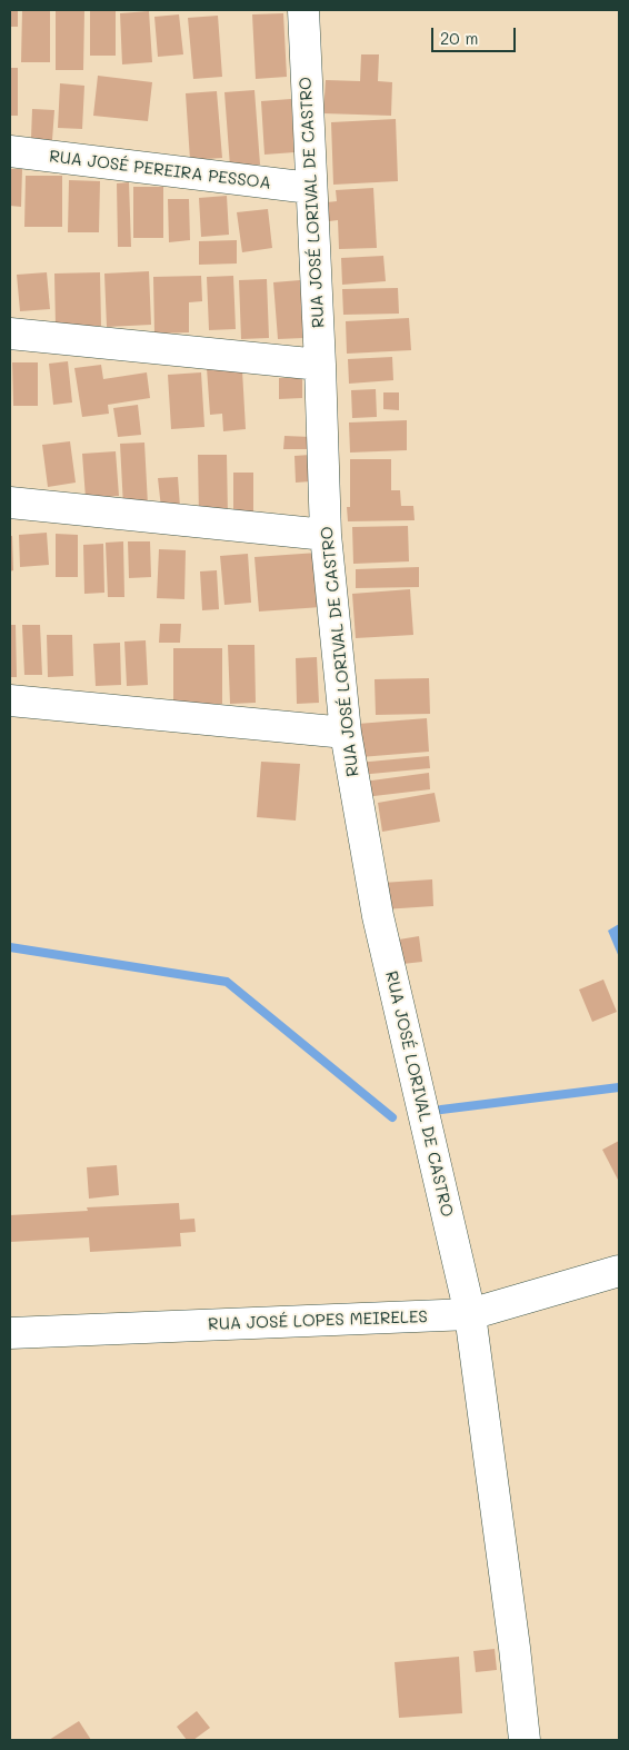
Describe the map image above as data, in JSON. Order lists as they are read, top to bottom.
{
  "streets": {
    "street": ["RUA JOSÉ PEREIRA PESSOA", "RUA JOSÉ LORIVAL DE CASTRO", "RUA JOSÉ LOPES MEIRELES"]
  },
  "crossings": [
    ["RUA JOSÉ PEREIRA PESSOA", "RUA JOSÉ LORIVAL DE CASTRO"],
    ["RUA JOSÉ LORIVAL DE CASTRO", "RUA JOSÉ LOPES MEIRELES"]
  ],
  "scale_bar": "20 m"
}
